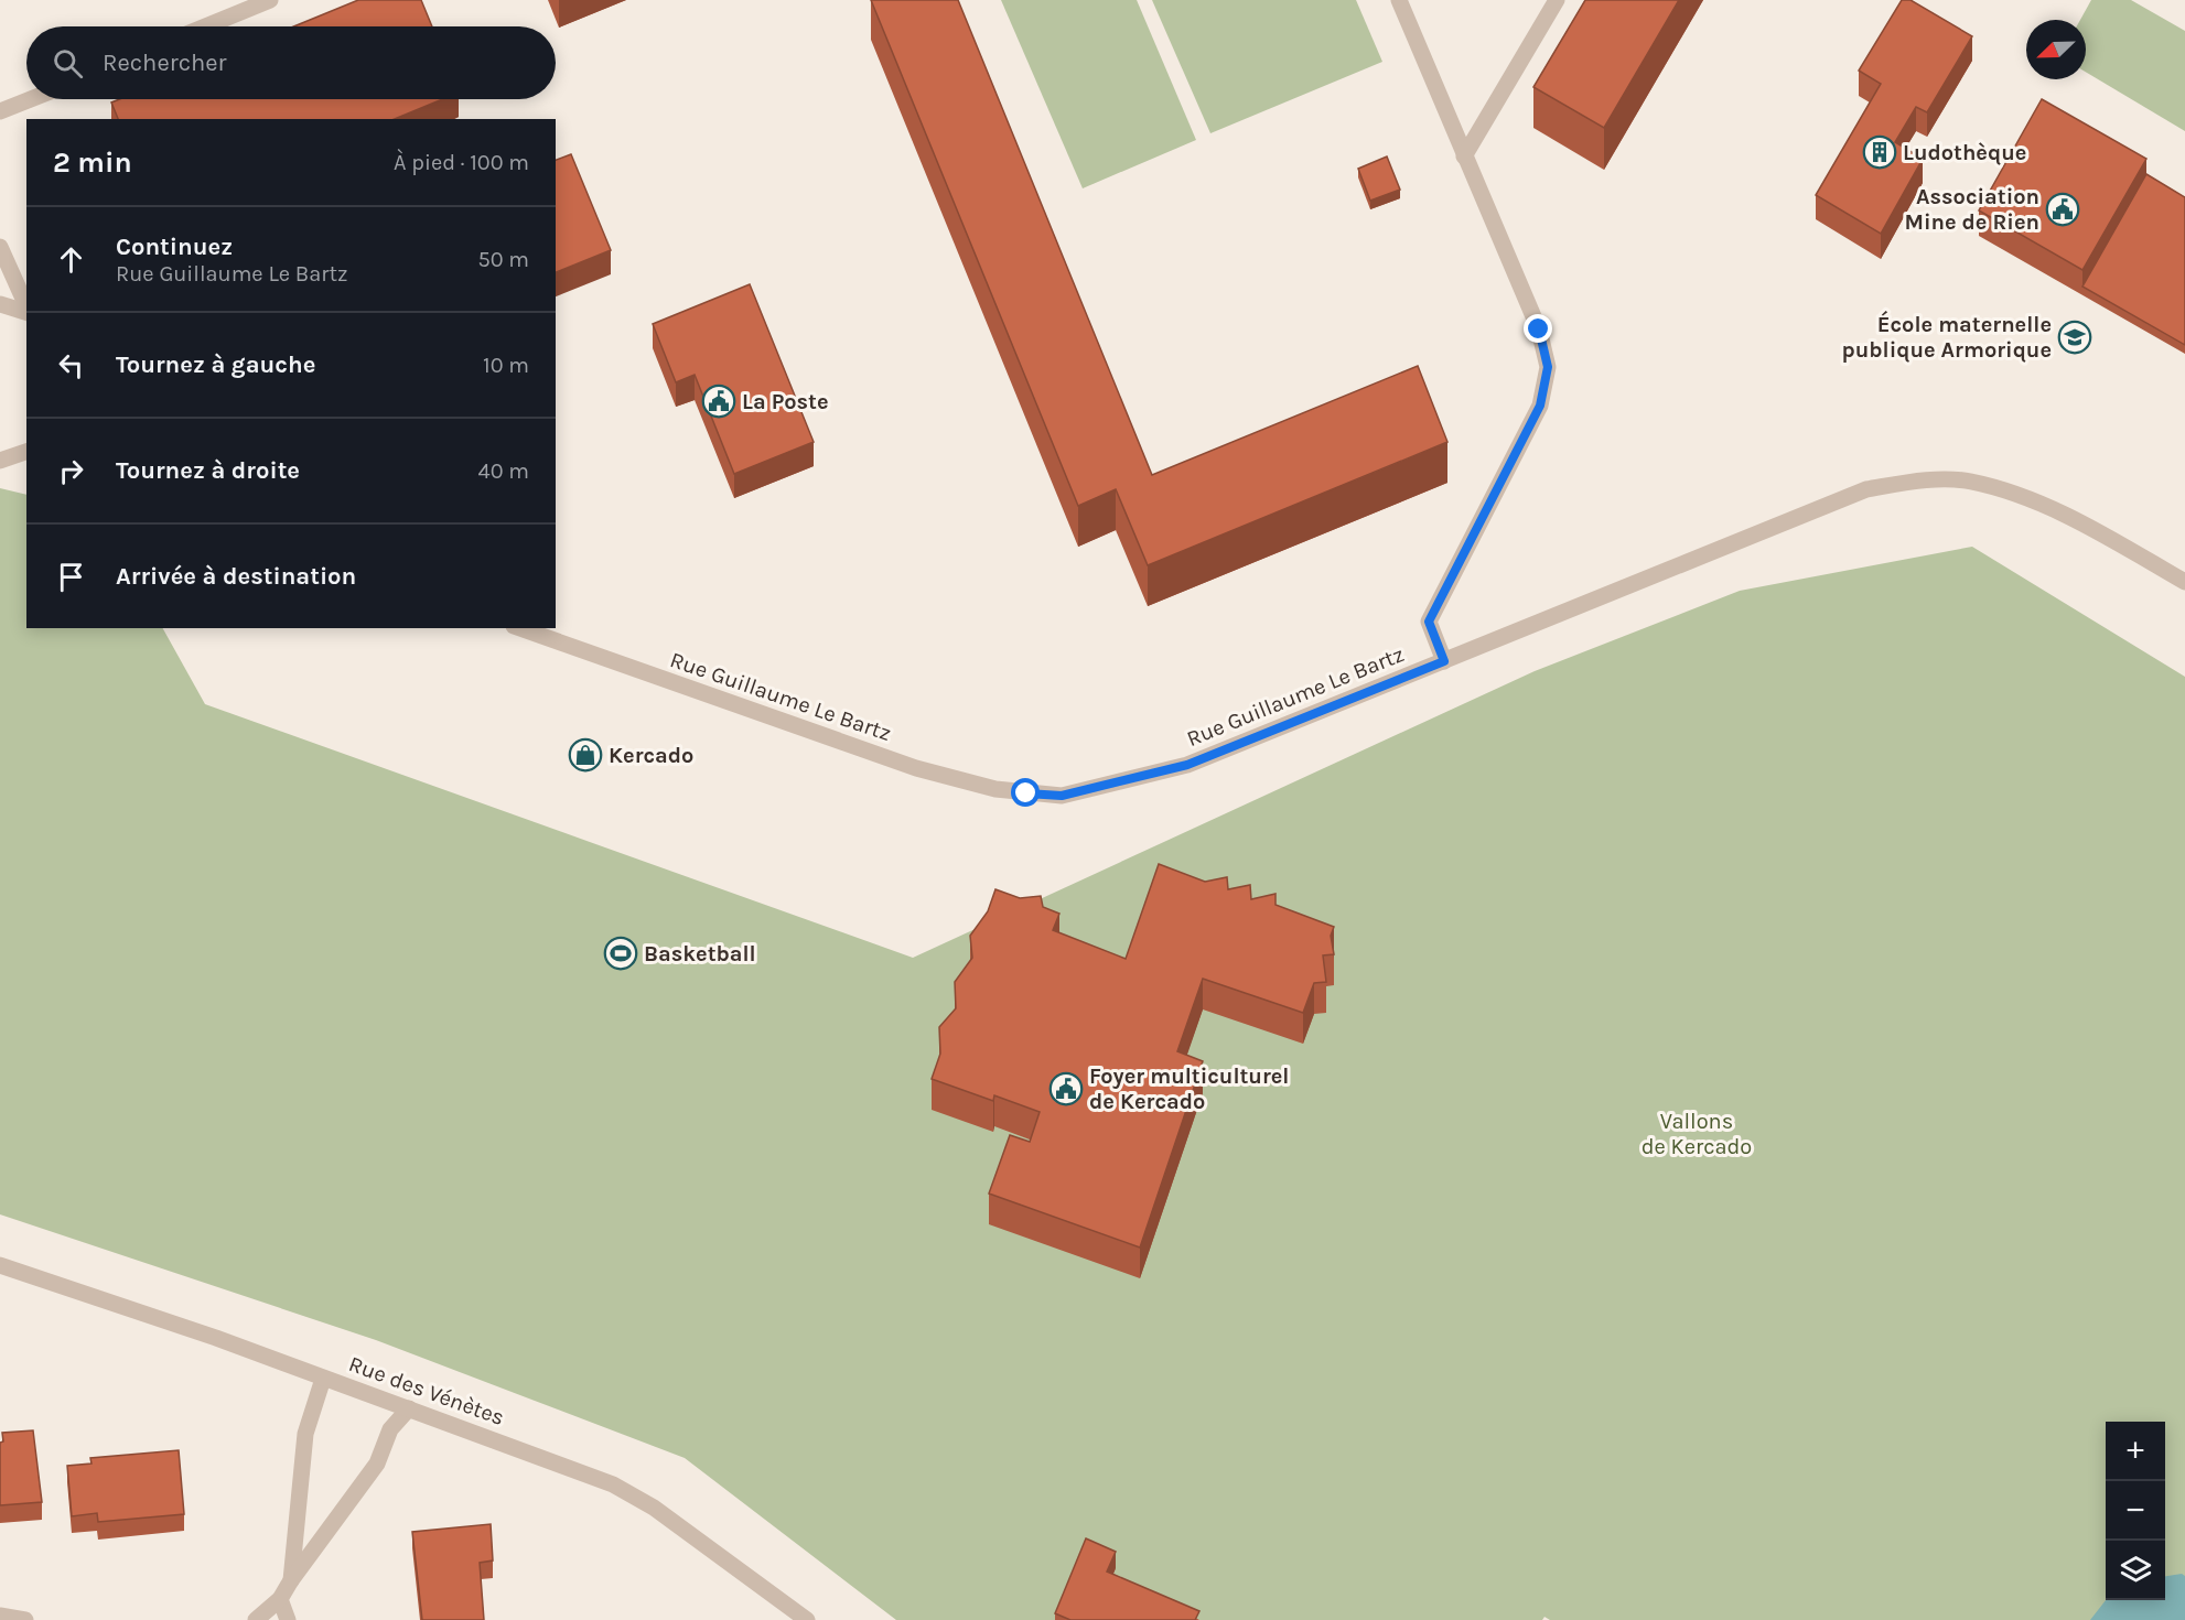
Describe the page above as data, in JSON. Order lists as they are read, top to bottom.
{
  "streets": {
    "street": ["Rue Guillaume Le Bartz", "Rue des Vénètes"]
  },
  "parks": ["Vallons de Kercado"],
  "places": {
    "building": ["Ludothèque"],
    "public building": ["Association Mine de Rien", "La Poste", "Foyer multiculturel de Kercado"],
    "school or university": ["École maternelle publique Armorique"],
    "shop": ["Kercado"],
    "sports": ["Basketball"]
  },
  "north": "bottom left",
  "page": {
    "search": "Rechercher",
    "heading": ["2 min", "À pied · 100 m"],
    "list": [
      ["Continuez", "Rue Guillaume Le Bartz", "50 m"],
      ["Tournez à gauche", "10 m"],
      ["Tournez à droite", "40 m"],
      "Arrivée à destination"
    ],
    "map_buttons": ["+", "−"]
  }
}
